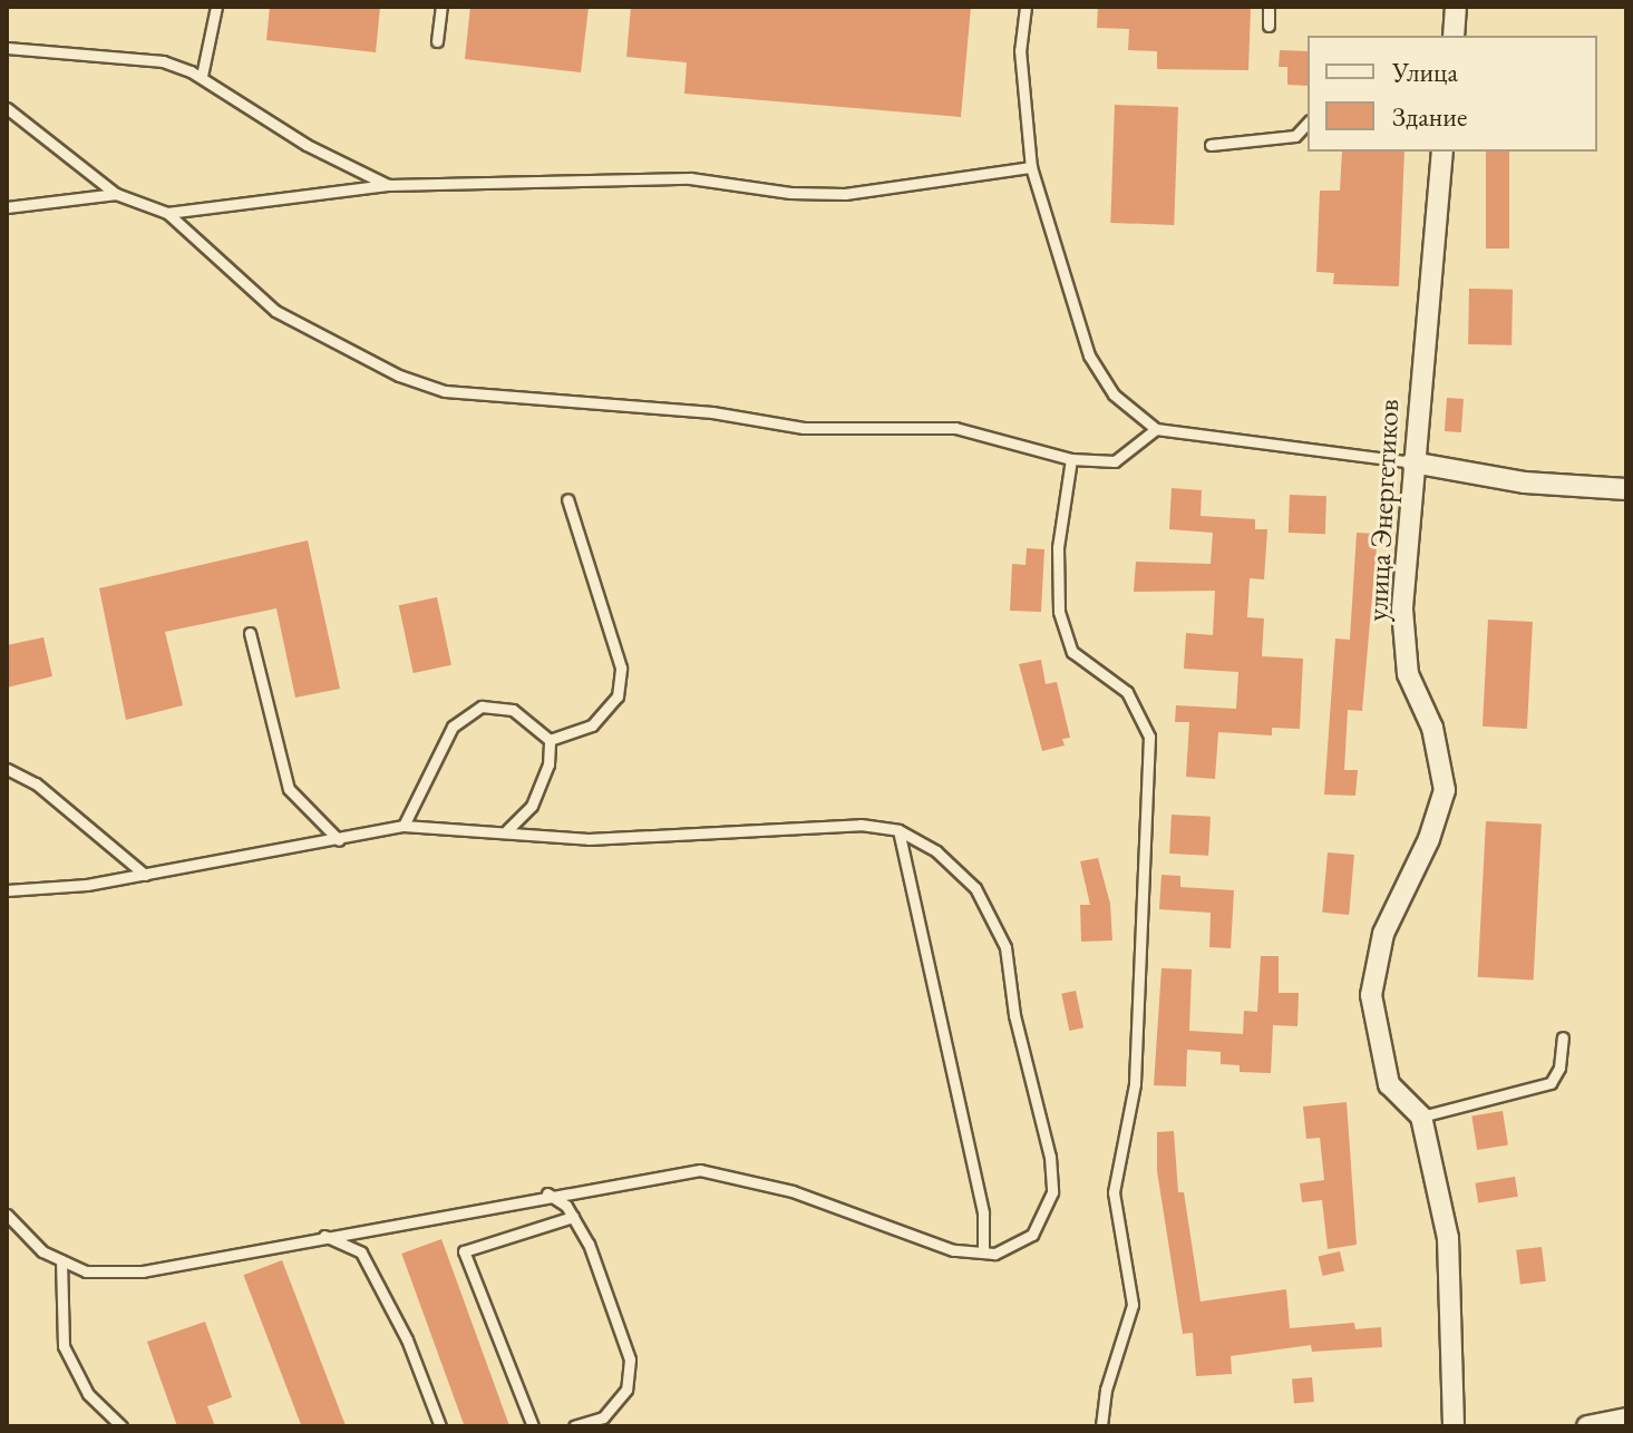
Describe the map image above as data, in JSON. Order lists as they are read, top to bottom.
{
  "streets": {
    "street": ["улица Энергетиков"]
  },
  "legend": ["Улица", "Здание"]
}
